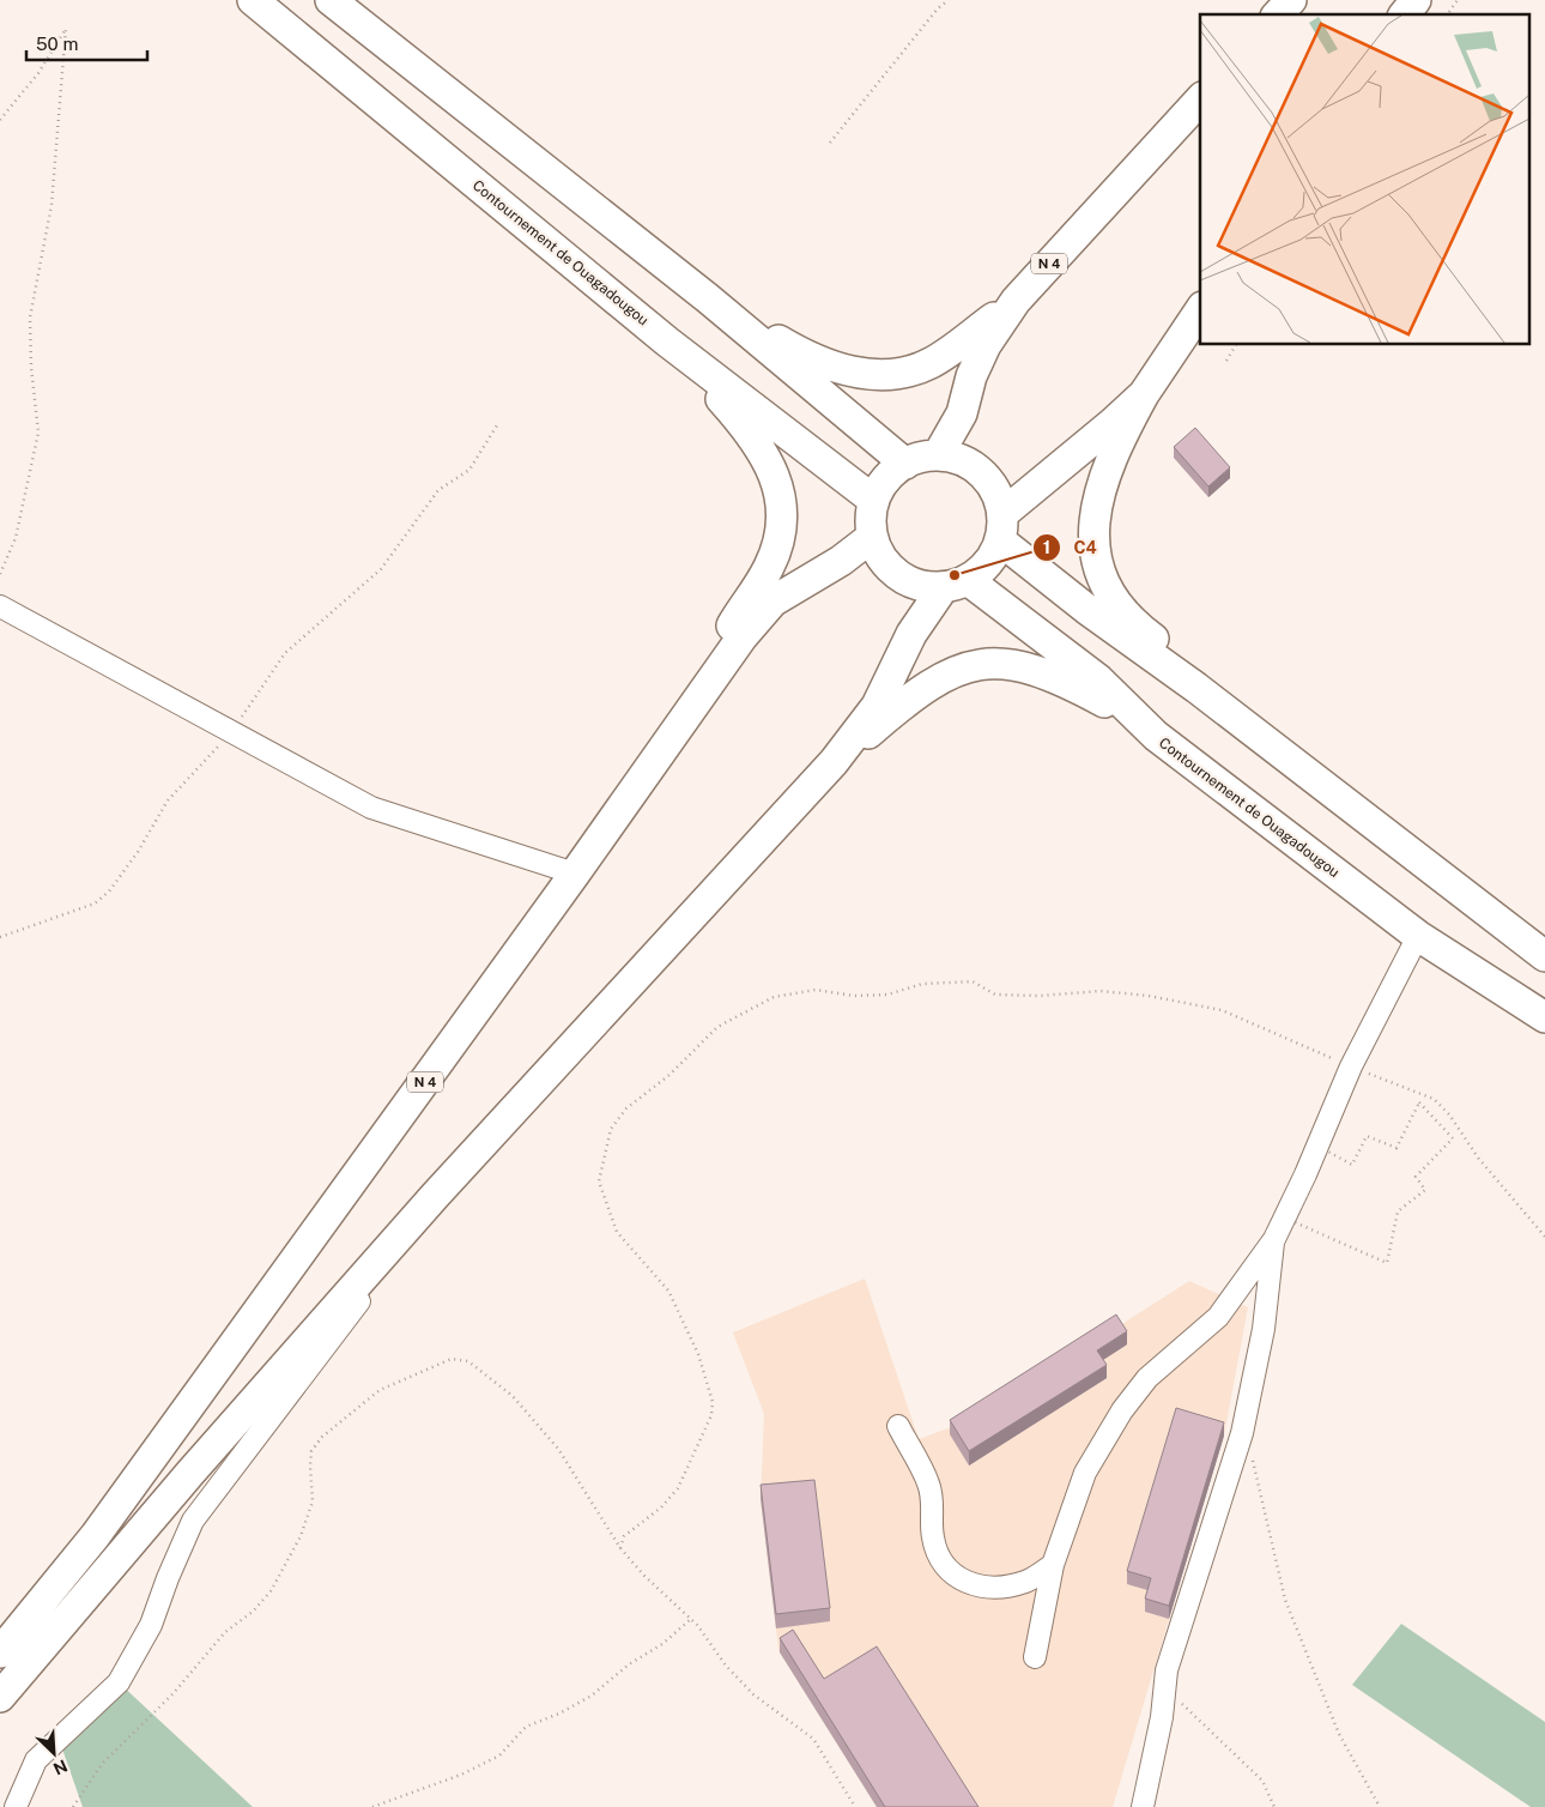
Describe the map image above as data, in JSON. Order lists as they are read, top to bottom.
{
  "streets": {
    "highway": ["Contournement de Ouagadougou", "N 4"]
  },
  "crossings": [
    ["Contournement de Ouagadougou", "N 4"]
  ],
  "places": ["C4"],
  "scale_bar": "50 m",
  "north": "bottom right"
}
